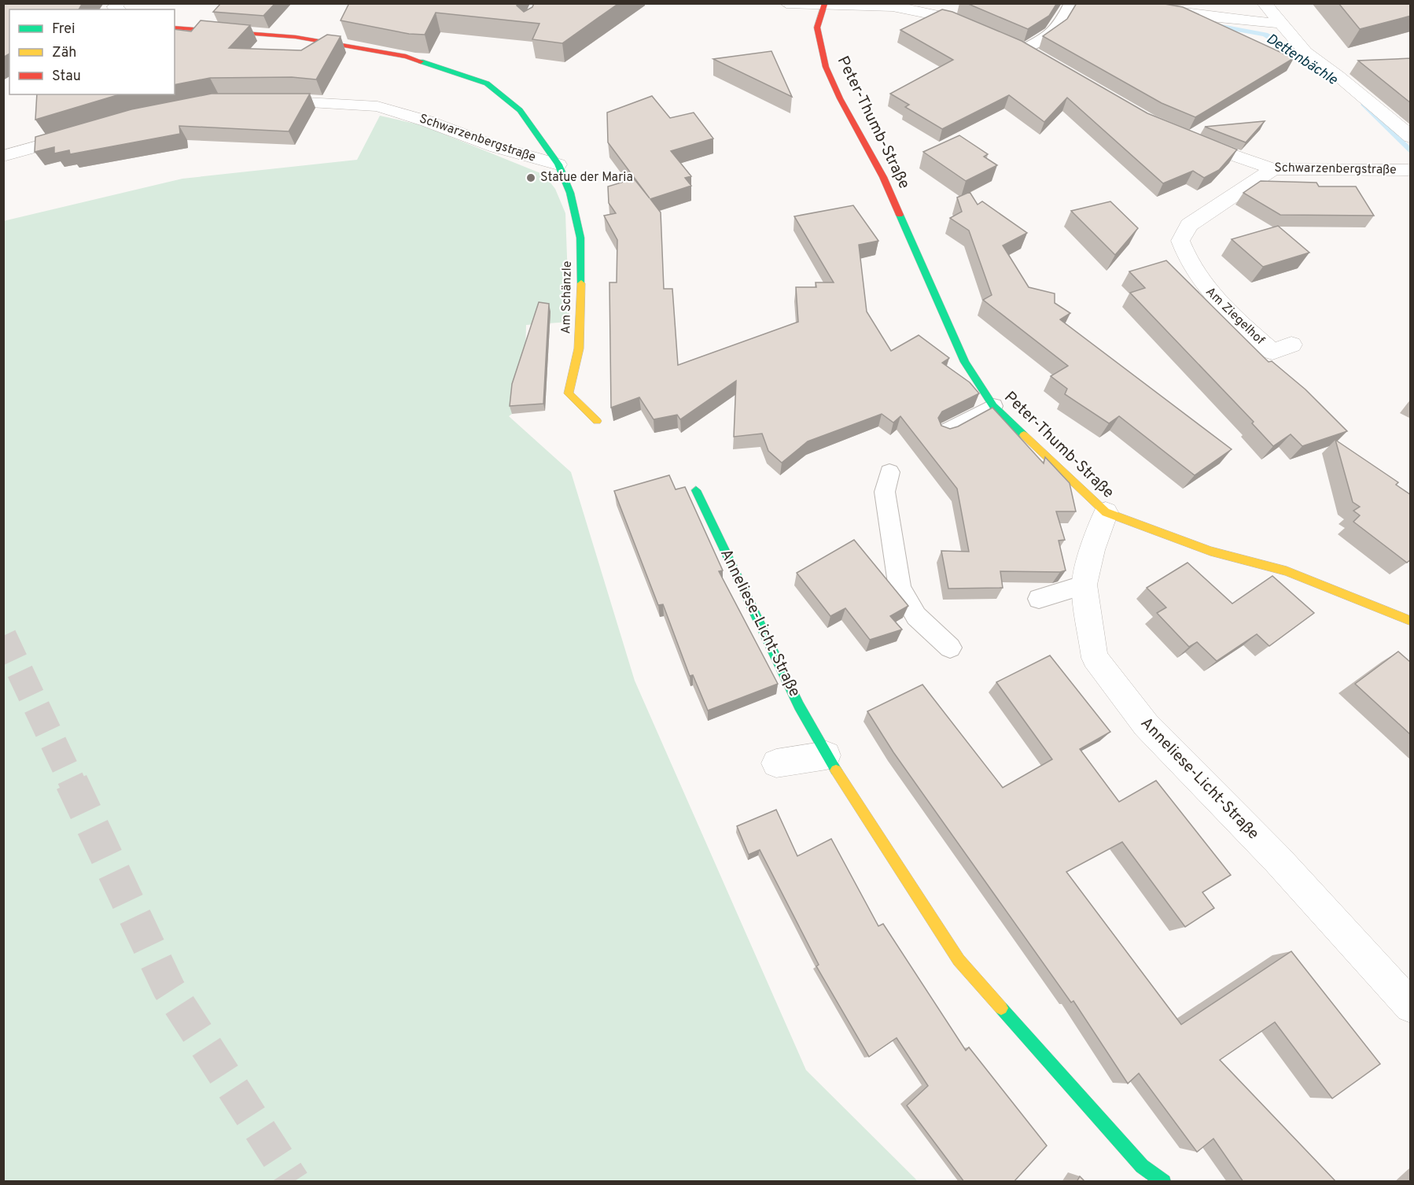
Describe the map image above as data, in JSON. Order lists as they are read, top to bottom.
{
  "streets": {
    "street": [
      "Peter-Thumb-Straße",
      "Schwarzenbergstraße",
      "Am Schänzle",
      "Am Ziegelhof",
      "Anneliese-Licht-Straße"
    ]
  },
  "crossings": [
    ["Peter-Thumb-Straße", "Anneliese-Licht-Straße"],
    ["Schwarzenbergstraße", "Am Schänzle"],
    ["Schwarzenbergstraße", "Am Ziegelhof"]
  ],
  "water": ["Dettenbächle"],
  "places": ["Statue der Maria"],
  "legend": ["Frei", "Zäh", "Stau"]
}
